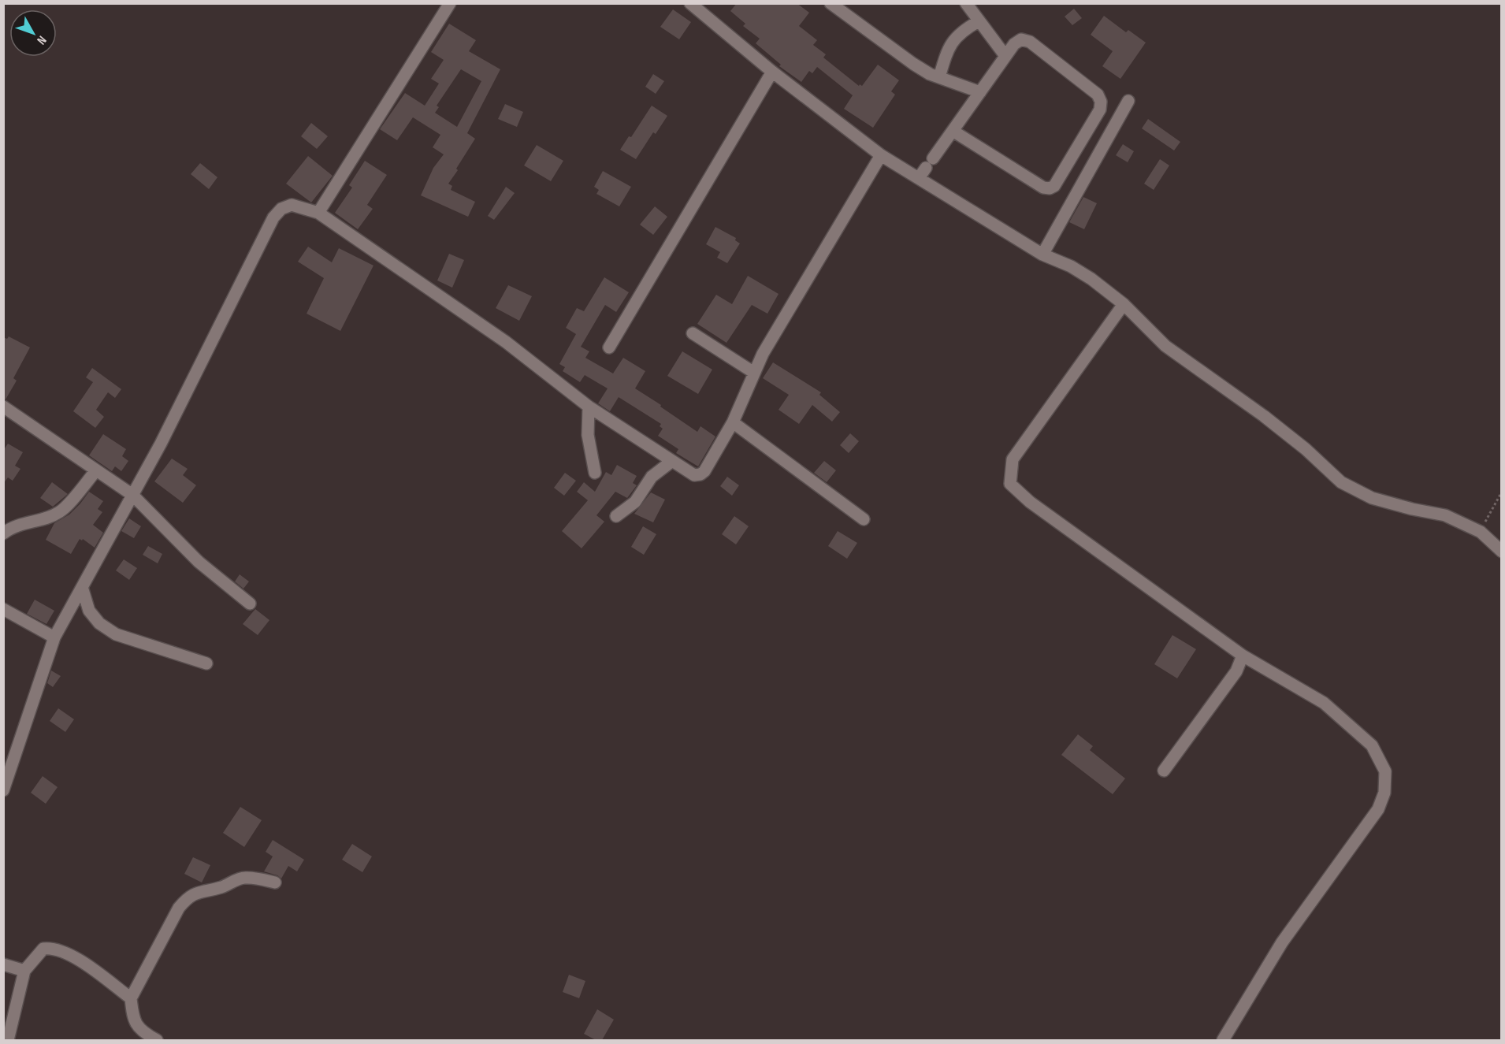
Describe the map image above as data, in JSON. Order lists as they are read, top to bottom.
{
  "north": "bottom right"
}
